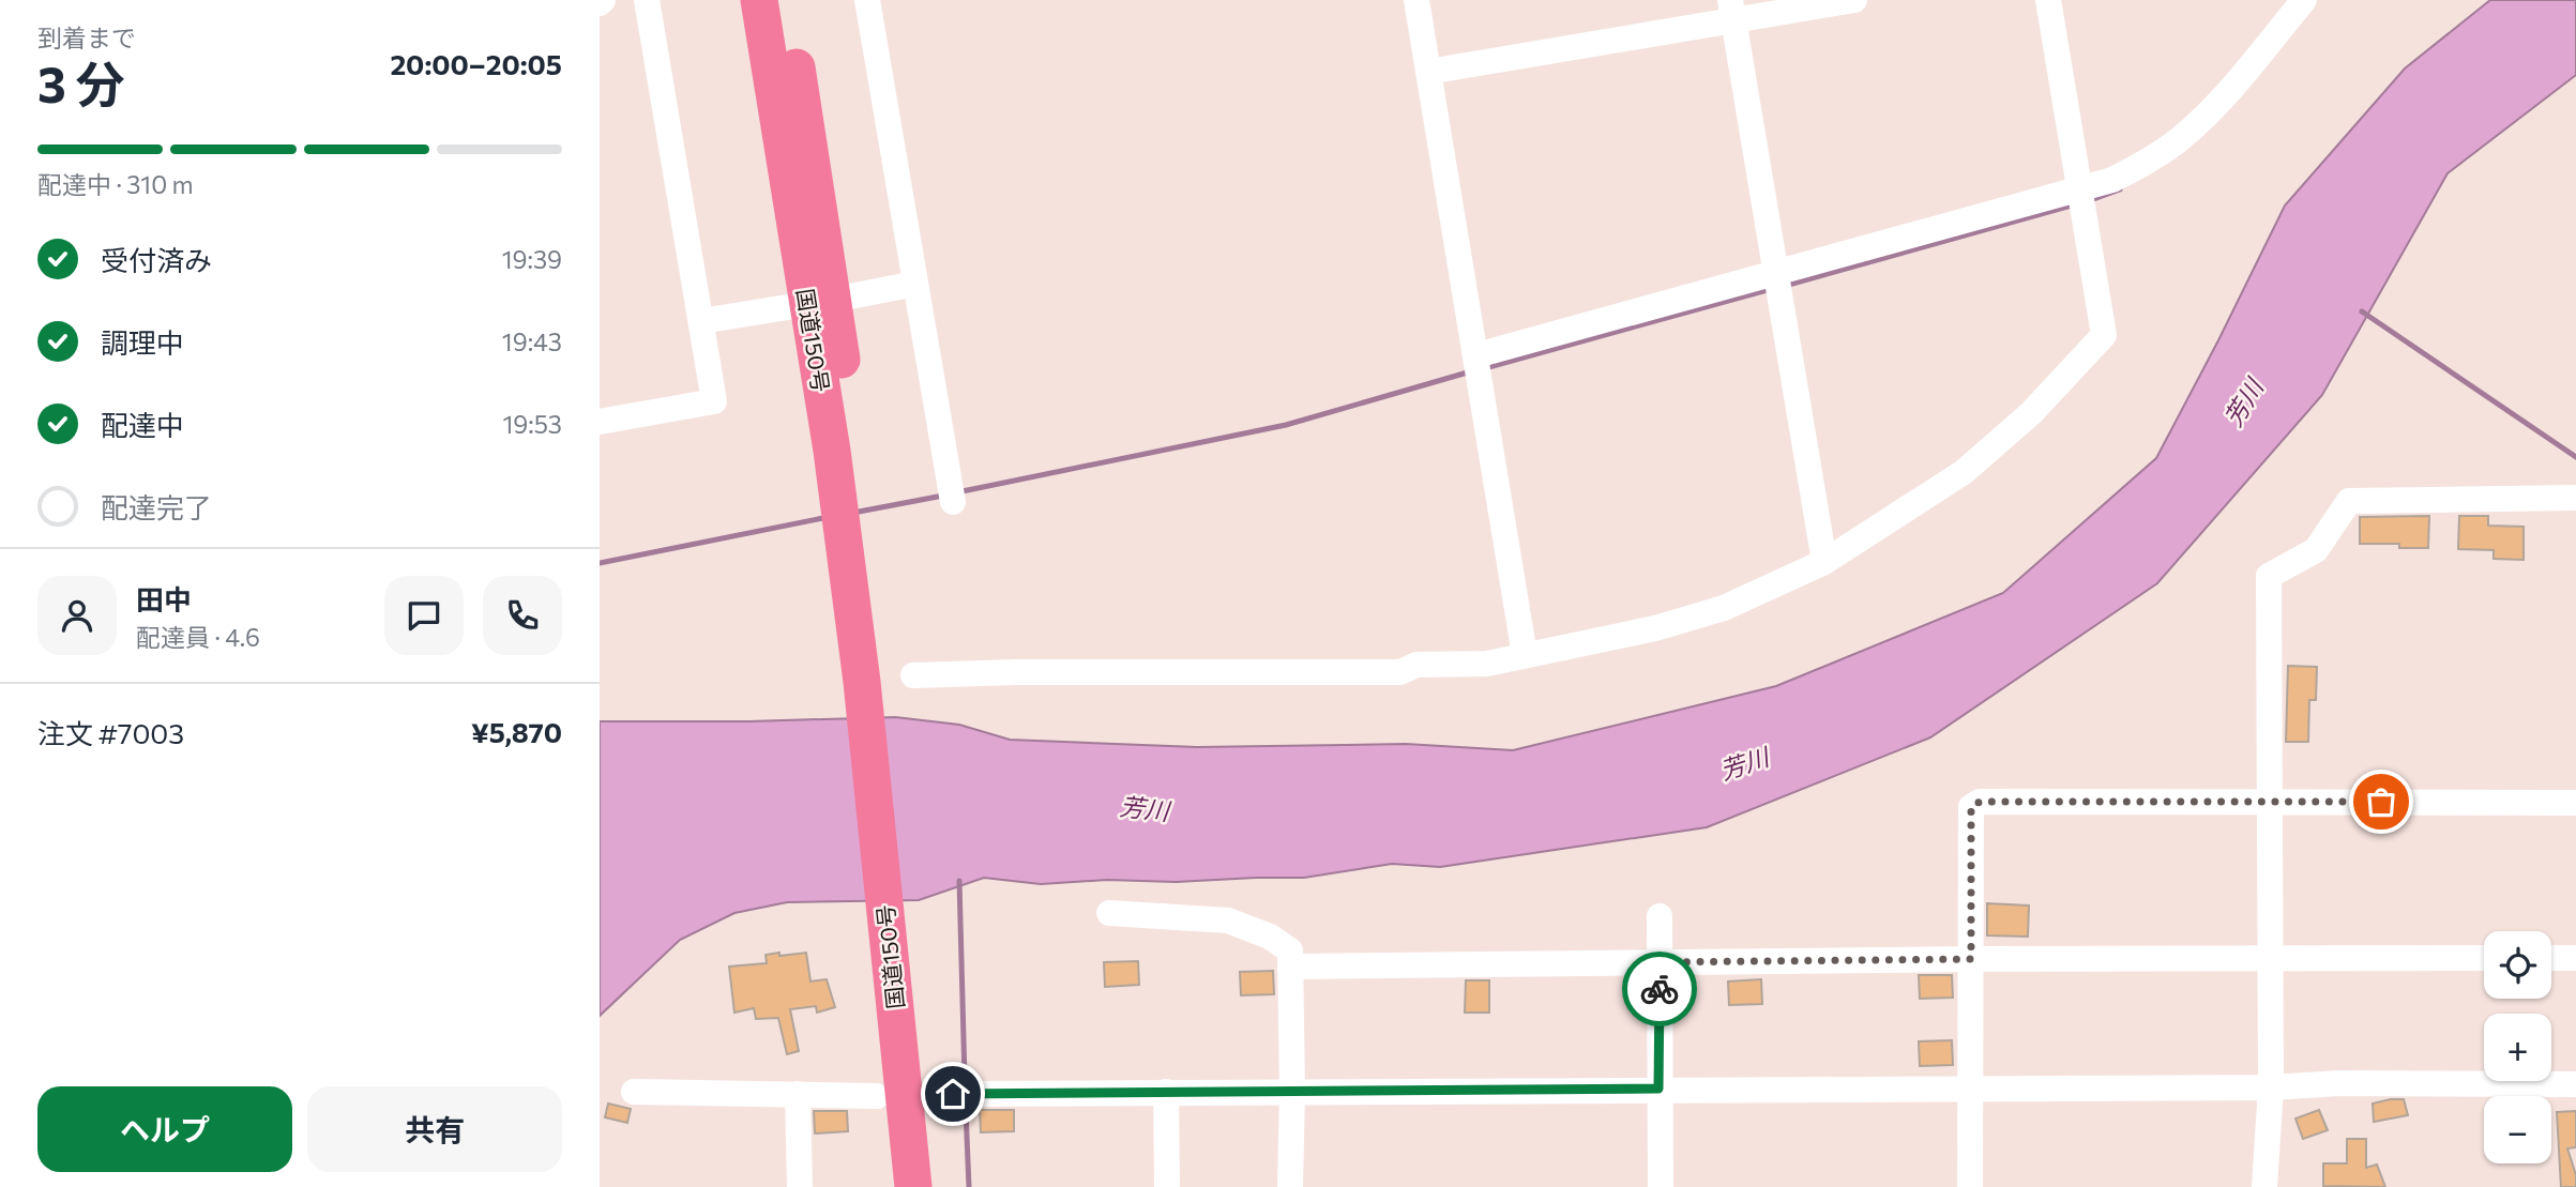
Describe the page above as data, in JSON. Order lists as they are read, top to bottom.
{
  "streets": {
    "highway": ["国道150号"]
  },
  "water": ["芳川"],
  "page": {
    "heading": ["3 分", "到着まで", "20:00–20:05"],
    "panel": [
      "田中",
      "配達員 · 4.6",
      "注文 #7003",
      "¥5,870"
    ],
    "bar": "配達中 · 310 m",
    "list": [
      ["受付済み", "19:39"],
      ["調理中", "19:43"],
      ["配達中", "19:53"],
      "配達完了"
    ],
    "map_buttons": ["+", "−"],
    "buttons": ["ヘルプ", "共有"]
  }
}
